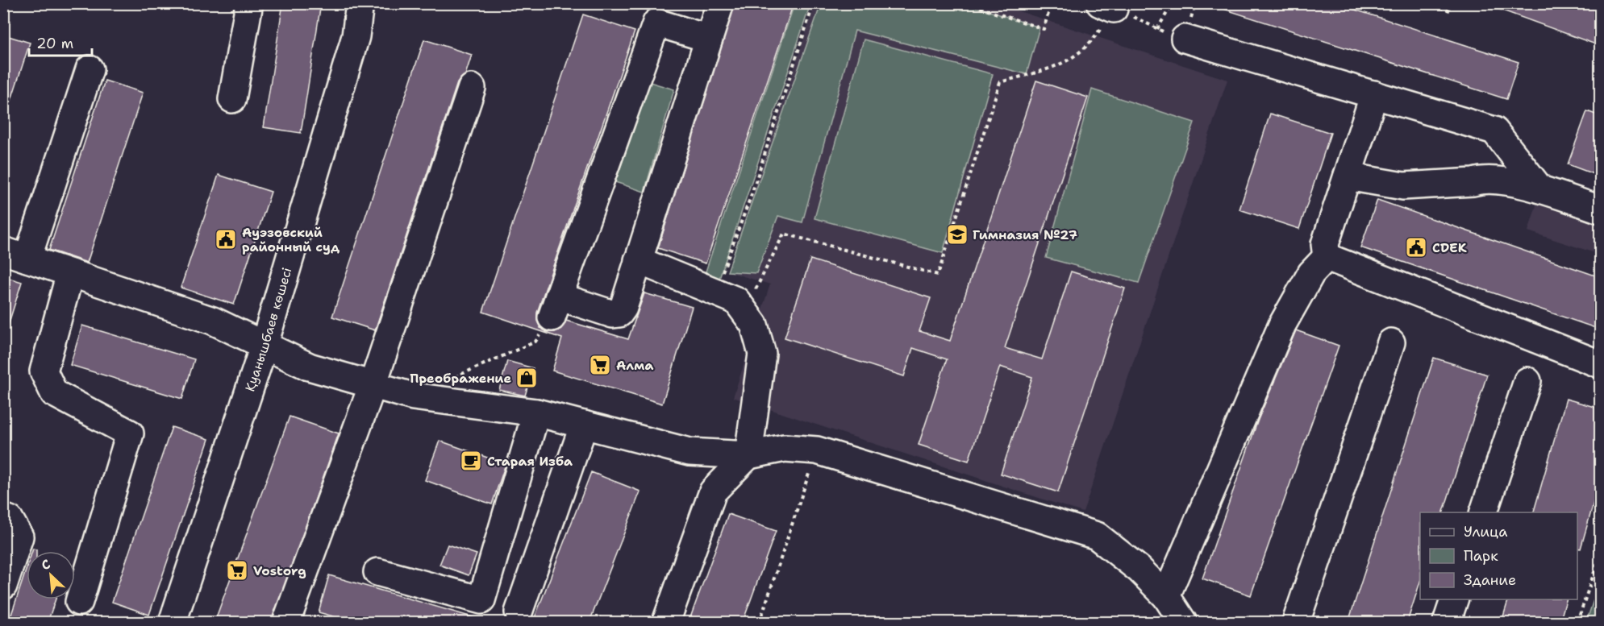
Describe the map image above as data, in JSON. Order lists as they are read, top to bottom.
{
  "streets": {
    "street": ["Қуанышбаев көшесі"]
  },
  "places": {
    "school or university": ["Гимназия №27"],
    "public building": ["Ауэзовский районный суд", "CDEK"],
    "supermarket": ["Алма", "Vostorg"],
    "shop": ["Преображение"],
    "cafe": ["Старая Изба"]
  },
  "legend": ["Улица", "Парк", "Здание"],
  "scale_bar": "20 m",
  "north": "top left"
}
